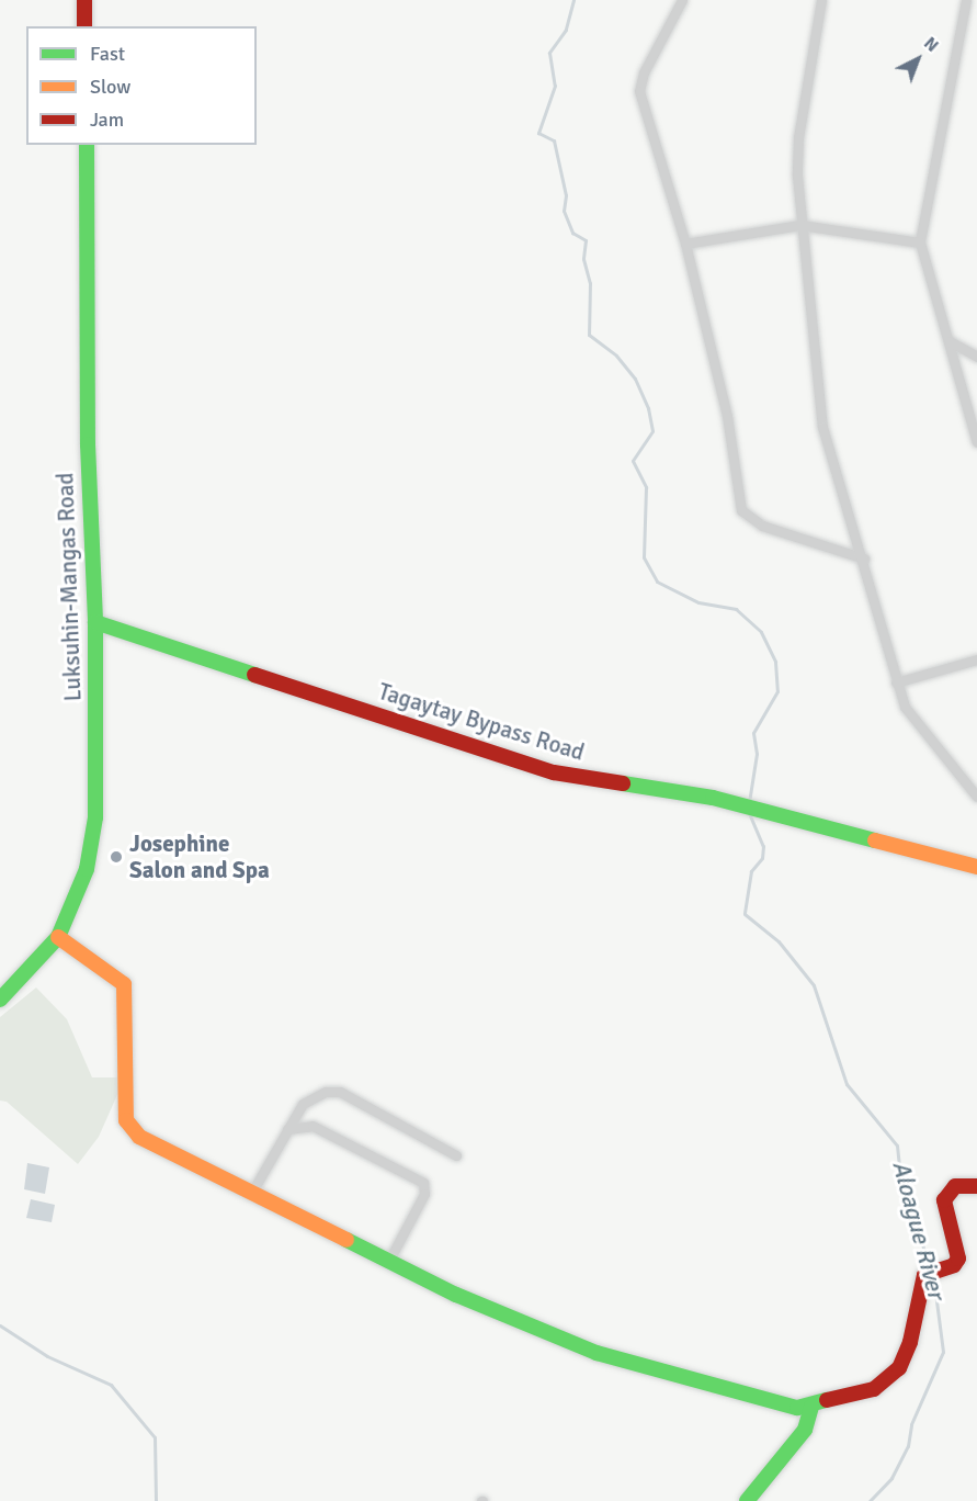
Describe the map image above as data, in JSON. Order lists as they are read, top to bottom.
{
  "streets": {
    "main road": ["Luksuhin-Mangas Road", "Tagaytay Bypass Road"]
  },
  "crossings": [
    ["Luksuhin-Mangas Road", "Tagaytay Bypass Road"]
  ],
  "water": ["Aloague River"],
  "places": ["Josephine Salon and Spa"],
  "legend": ["Fast", "Slow", "Jam"],
  "north": "top right"
}
